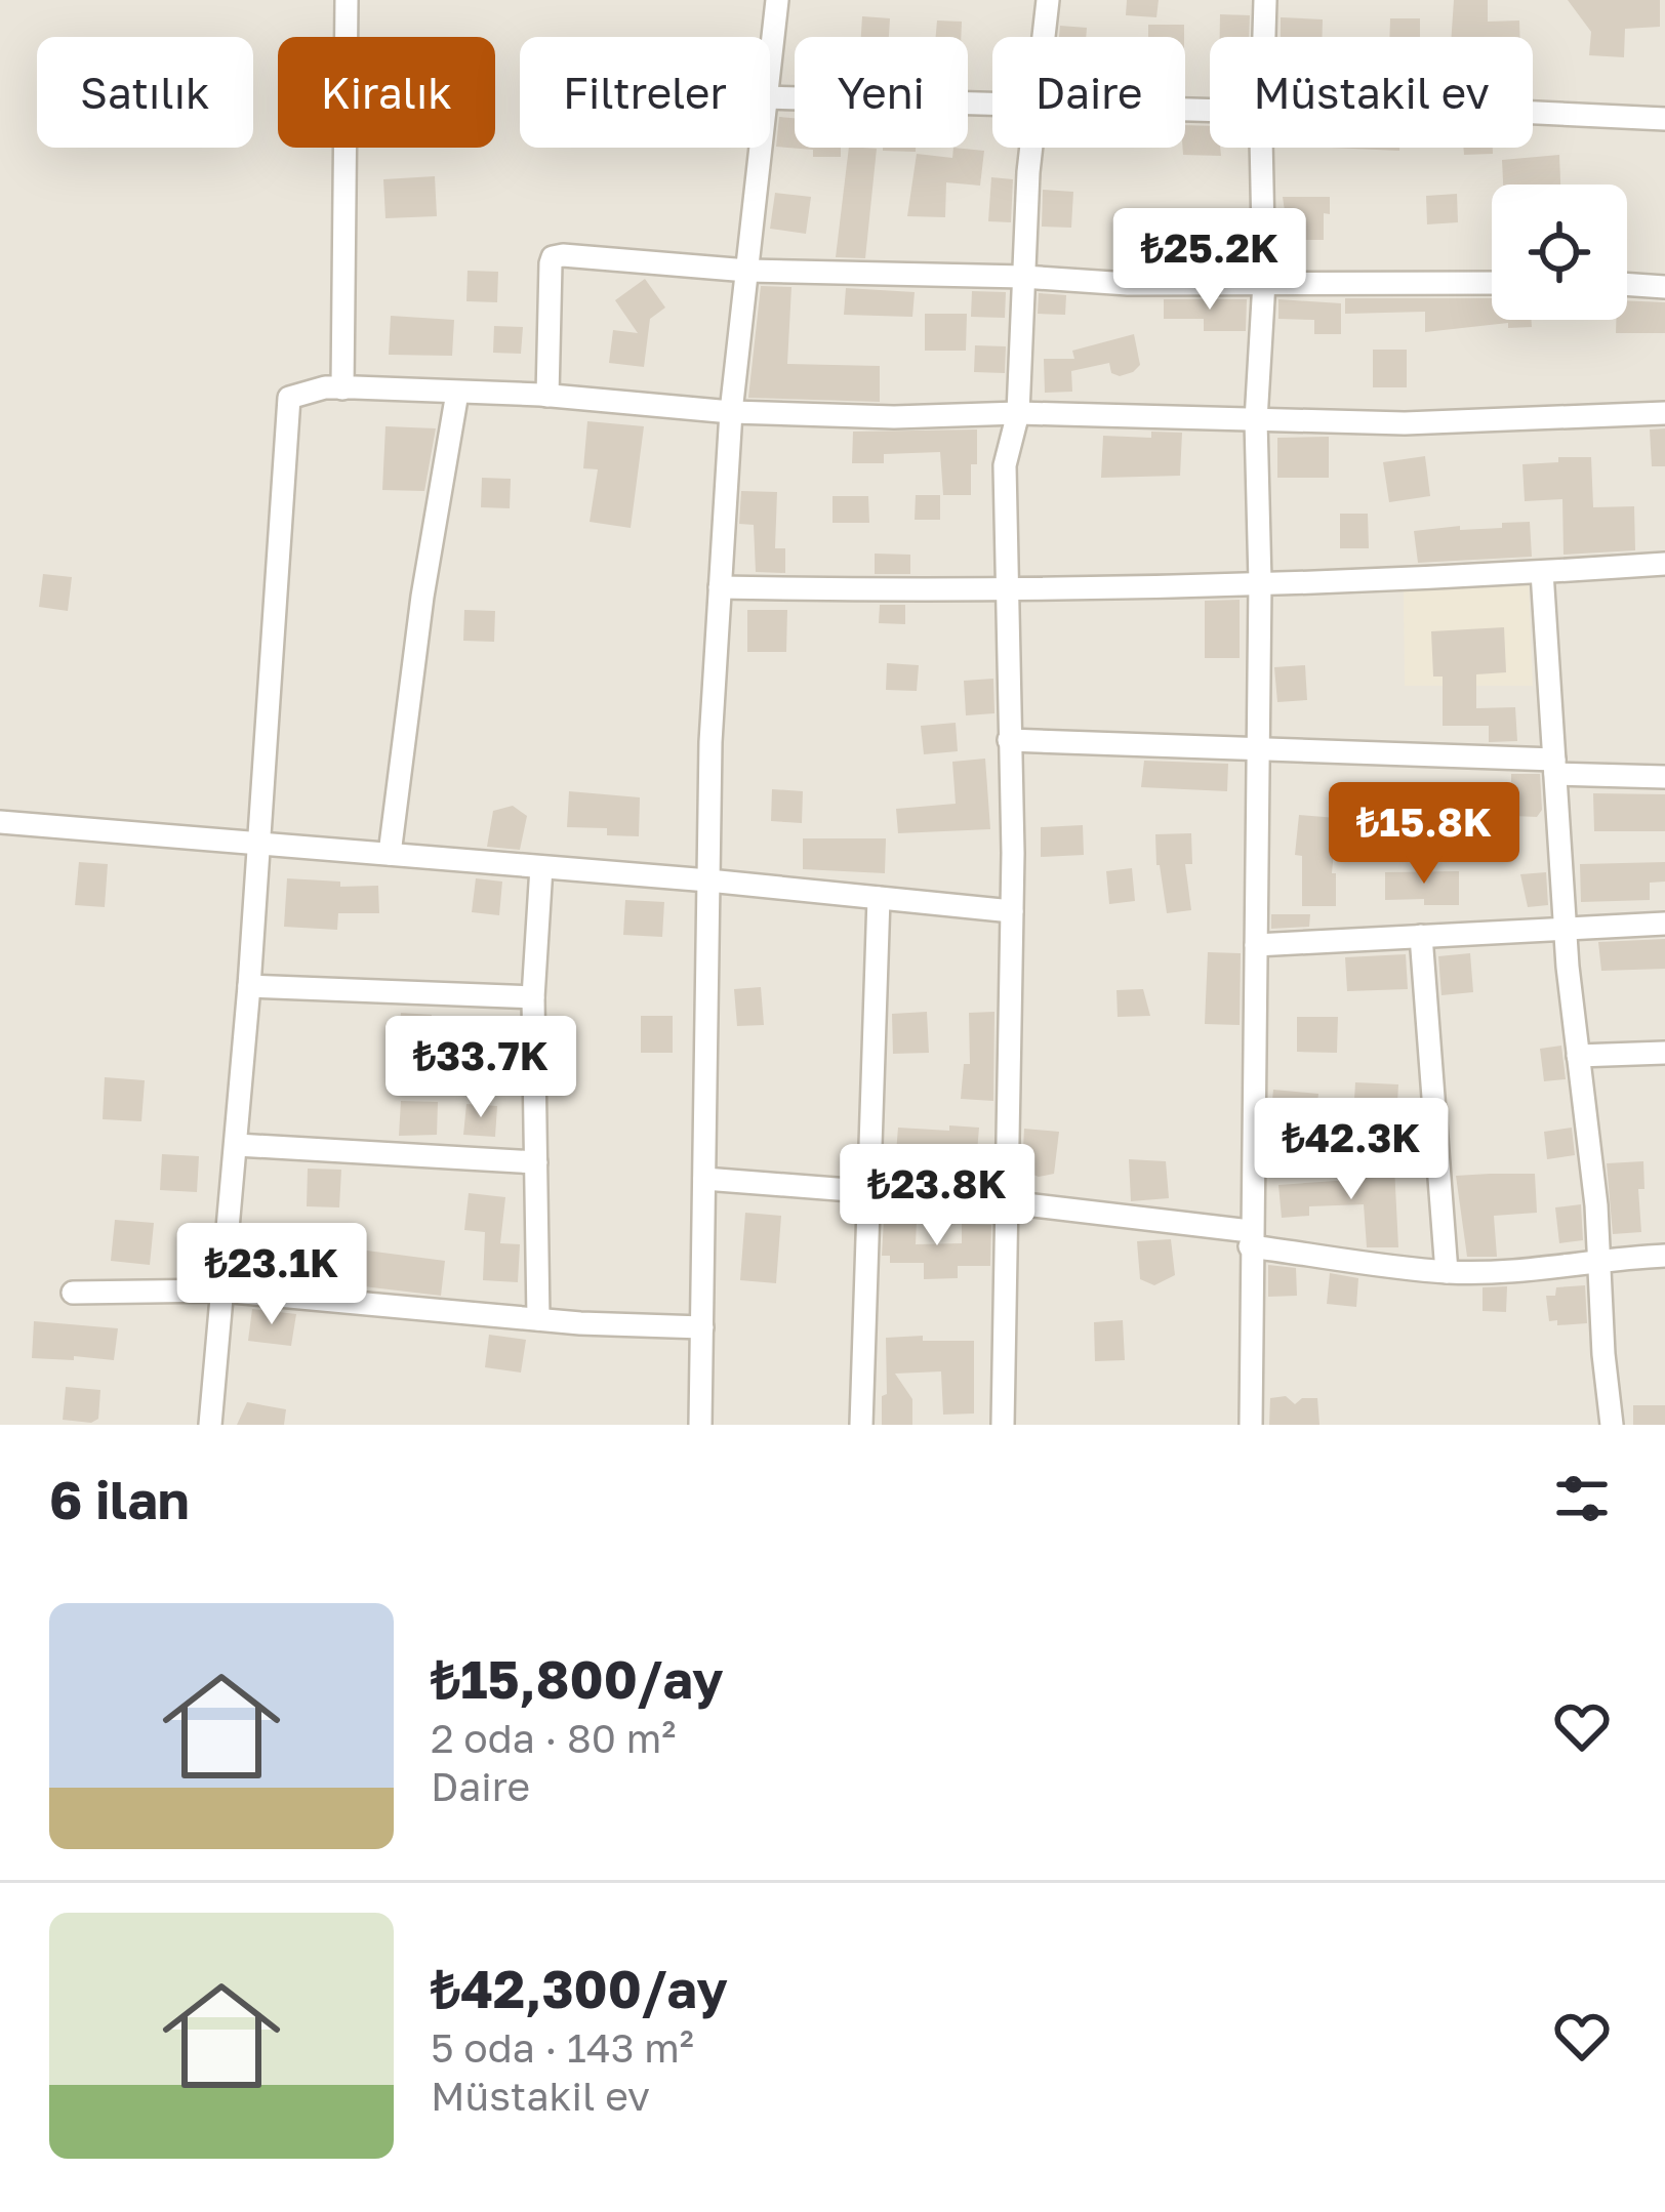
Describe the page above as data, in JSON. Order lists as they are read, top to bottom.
{
  "page": {
    "chip": [
      "Satılık",
      "Kiralık",
      "Filtreler",
      "Yeni",
      "Daire",
      "Müstakil ev"
    ],
    "price": [
      "₺25.2K",
      "₺15.8K",
      "₺33.7K",
      "₺42.3K",
      "₺23.8K",
      "₺23.1K"
    ],
    "heading": "6 ilan",
    "list": [
      {
        "name": "₺15,800/ay",
        "note": "2 oda · 80 m² · Daire"
      },
      {
        "name": "₺42,300/ay",
        "note": "5 oda · 143 m² · Müstakil ev"
      }
    ]
  }
}
